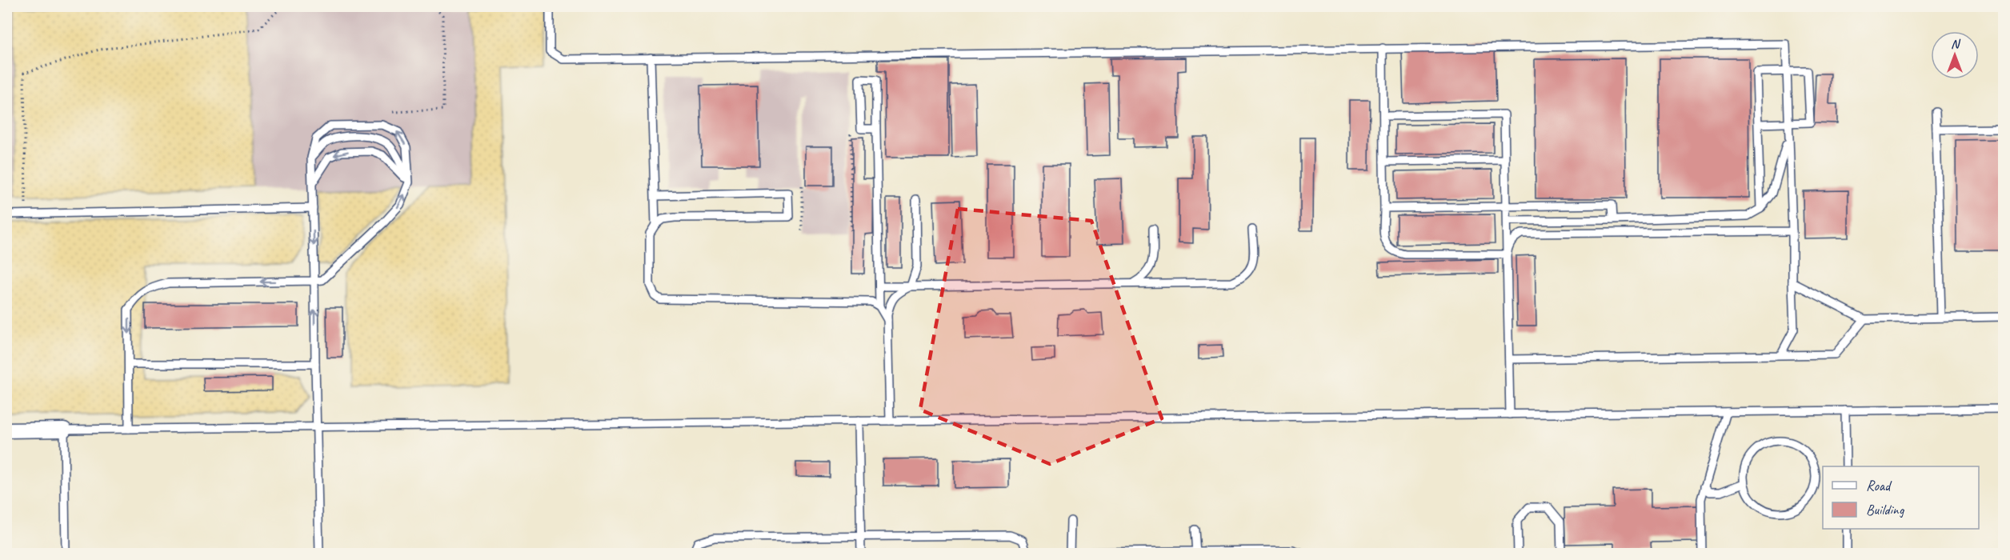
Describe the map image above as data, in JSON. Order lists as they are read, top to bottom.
{
  "legend": ["Road", "Building"],
  "north": "top"
}
